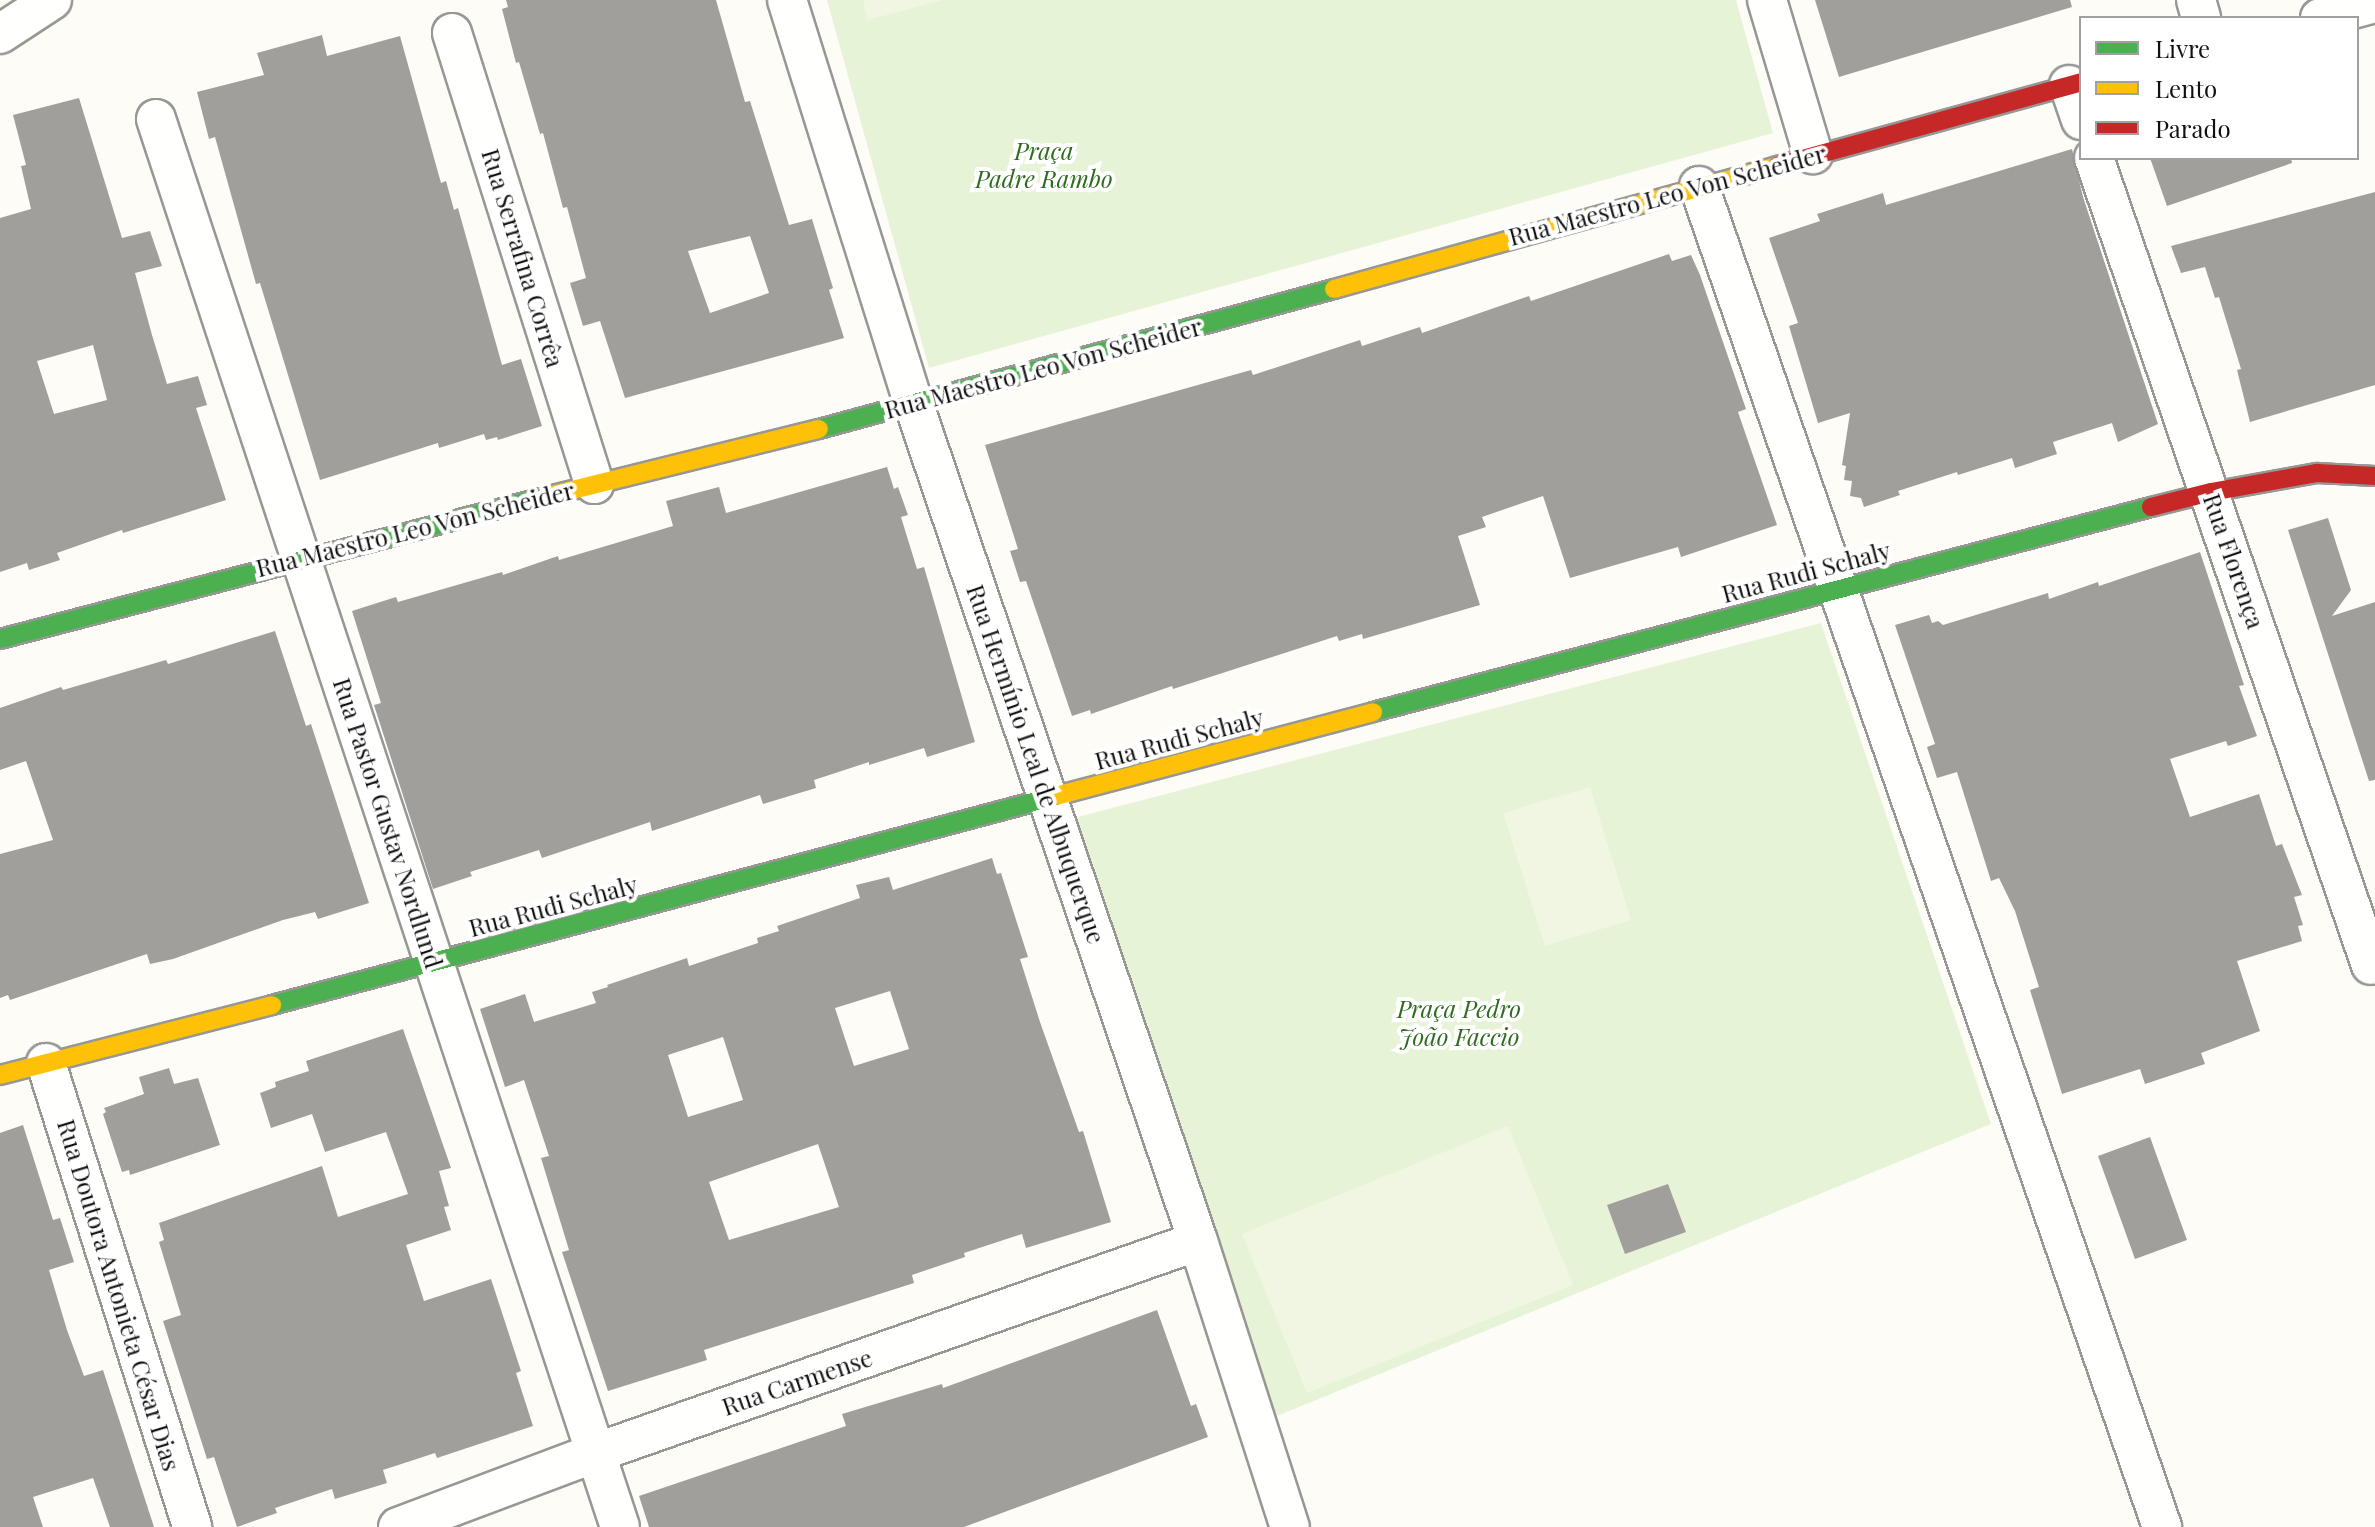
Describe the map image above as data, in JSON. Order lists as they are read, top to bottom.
{
  "streets": {
    "street": [
      "Rua Maestro Leo Von Scheider",
      "Rua Serrafina Corrêa",
      "Rua Florença",
      "Rua Rudi Schaly",
      "Rua Hermínio Leal de Albuquerque",
      "Rua Pastor Gustav Nordlund",
      "Rua Doutora Antonieta César Dias",
      "Rua Carmense"
    ]
  },
  "crossings": [
    ["Rua Maestro Leo Von Scheider", "Rua Serrafina Corrêa"],
    ["Rua Maestro Leo Von Scheider", "Rua Hermínio Leal de Albuquerque"],
    ["Rua Maestro Leo Von Scheider", "Rua Pastor Gustav Nordlund"],
    ["Rua Florença", "Rua Rudi Schaly"],
    ["Rua Rudi Schaly", "Rua Hermínio Leal de Albuquerque"],
    ["Rua Rudi Schaly", "Rua Pastor Gustav Nordlund"],
    ["Rua Rudi Schaly", "Rua Doutora Antonieta César Dias"],
    ["Rua Hermínio Leal de Albuquerque", "Rua Carmense"],
    ["Rua Pastor Gustav Nordlund", "Rua Carmense"]
  ],
  "parks": ["Praça Padre Rambo", "Praça Pedro João Faccio"],
  "legend": ["Livre", "Lento", "Parado"]
}
